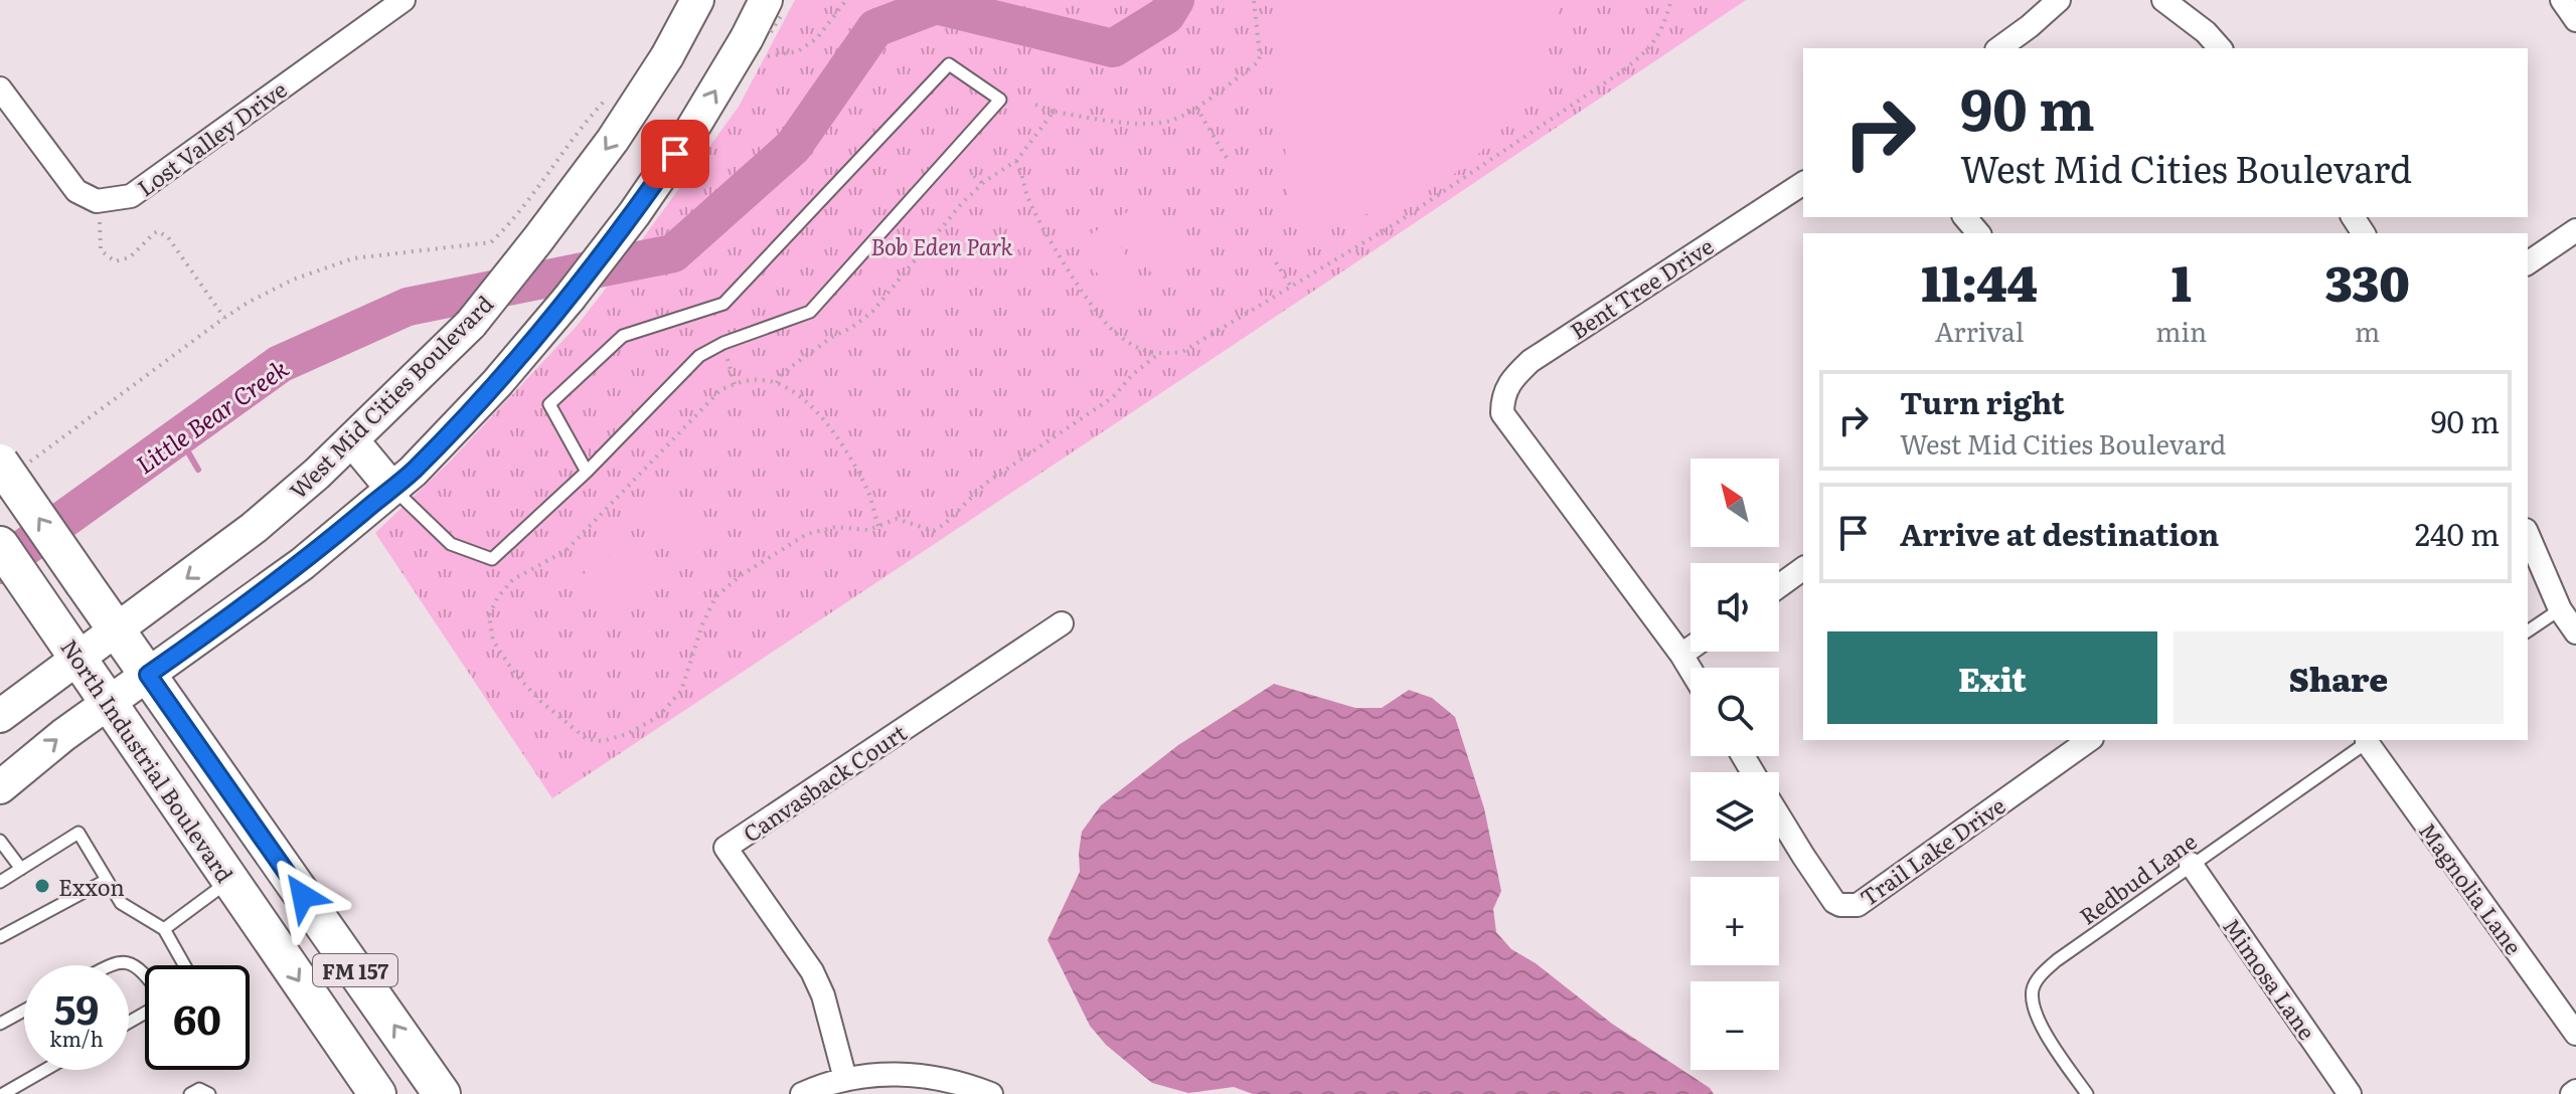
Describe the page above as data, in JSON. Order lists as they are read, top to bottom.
{
  "streets": {
    "main road": ["West Mid Cities Boulevard", "North Industrial Boulevard", "FM 157"],
    "street": [
      "Lost Valley Drive",
      "Bent Tree Drive",
      "Canvasback Court",
      "Trail Lake Drive",
      "Magnolia Lane",
      "Mimosa Lane"
    ],
    "lane": ["Redbud Lane"]
  },
  "crossings": [
    ["West Mid Cities Boulevard", "North Industrial Boulevard"],
    ["West Mid Cities Boulevard", "FM 157"],
    ["Redbud Lane", "Magnolia Lane"],
    ["Redbud Lane", "Mimosa Lane"]
  ],
  "water": ["Little Bear Creek"],
  "parks": ["Bob Eden Park"],
  "places": ["Exxon"],
  "north": "top left",
  "page": {
    "turn": ["90 m", "West Mid Cities Boulevard"],
    "eta": [
      "11:44",
      "Arrival",
      "1",
      "min",
      "330",
      "m"
    ],
    "list": [
      {
        "name": "Turn right",
        "note": "West Mid Cities Boulevard",
        "value": "90 m"
      },
      {
        "name": "Arrive at destination",
        "value": "240 m"
      }
    ],
    "map_buttons": ["+", "−"],
    "buttons": ["Exit", "Share"],
    "speed": "59 km/h",
    "limit": "60"
  }
}
